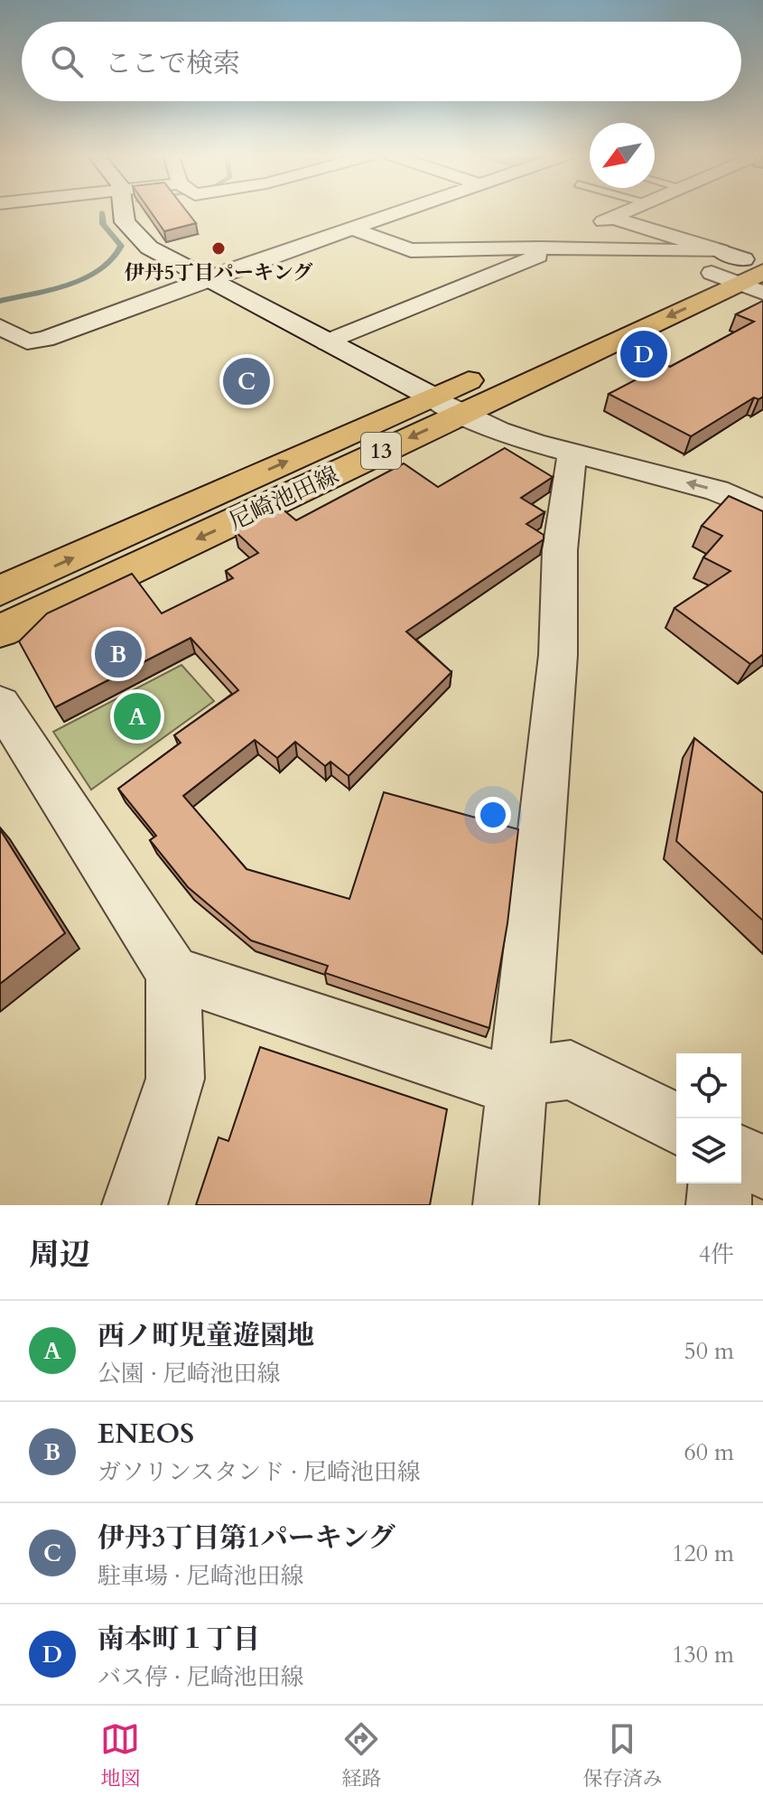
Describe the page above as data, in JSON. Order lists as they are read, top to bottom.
{
  "streets": {
    "main road": ["13", "尼崎池田線"]
  },
  "places": ["伊丹5丁目パーキング"],
  "north": "bottom left",
  "page": {
    "search": "ここで検索",
    "pins": [
      "D",
      "C",
      "B",
      "A"
    ],
    "heading": ["周辺", "4件"],
    "list": [
      {
        "mark": "A",
        "name": "西ノ町児童遊園地",
        "note": "公園 · 尼崎池田線",
        "value": "50 m"
      },
      {
        "mark": "B",
        "name": "ENEOS",
        "note": "ガソリンスタンド · 尼崎池田線",
        "value": "60 m"
      },
      {
        "mark": "C",
        "name": "伊丹3丁目第1パーキング",
        "note": "駐車場 · 尼崎池田線",
        "value": "120 m"
      },
      {
        "mark": "D",
        "name": "南本町１丁目",
        "note": "バス停 · 尼崎池田線",
        "value": "130 m"
      }
    ],
    "nav": ["地図", "経路", "保存済み"]
  }
}
